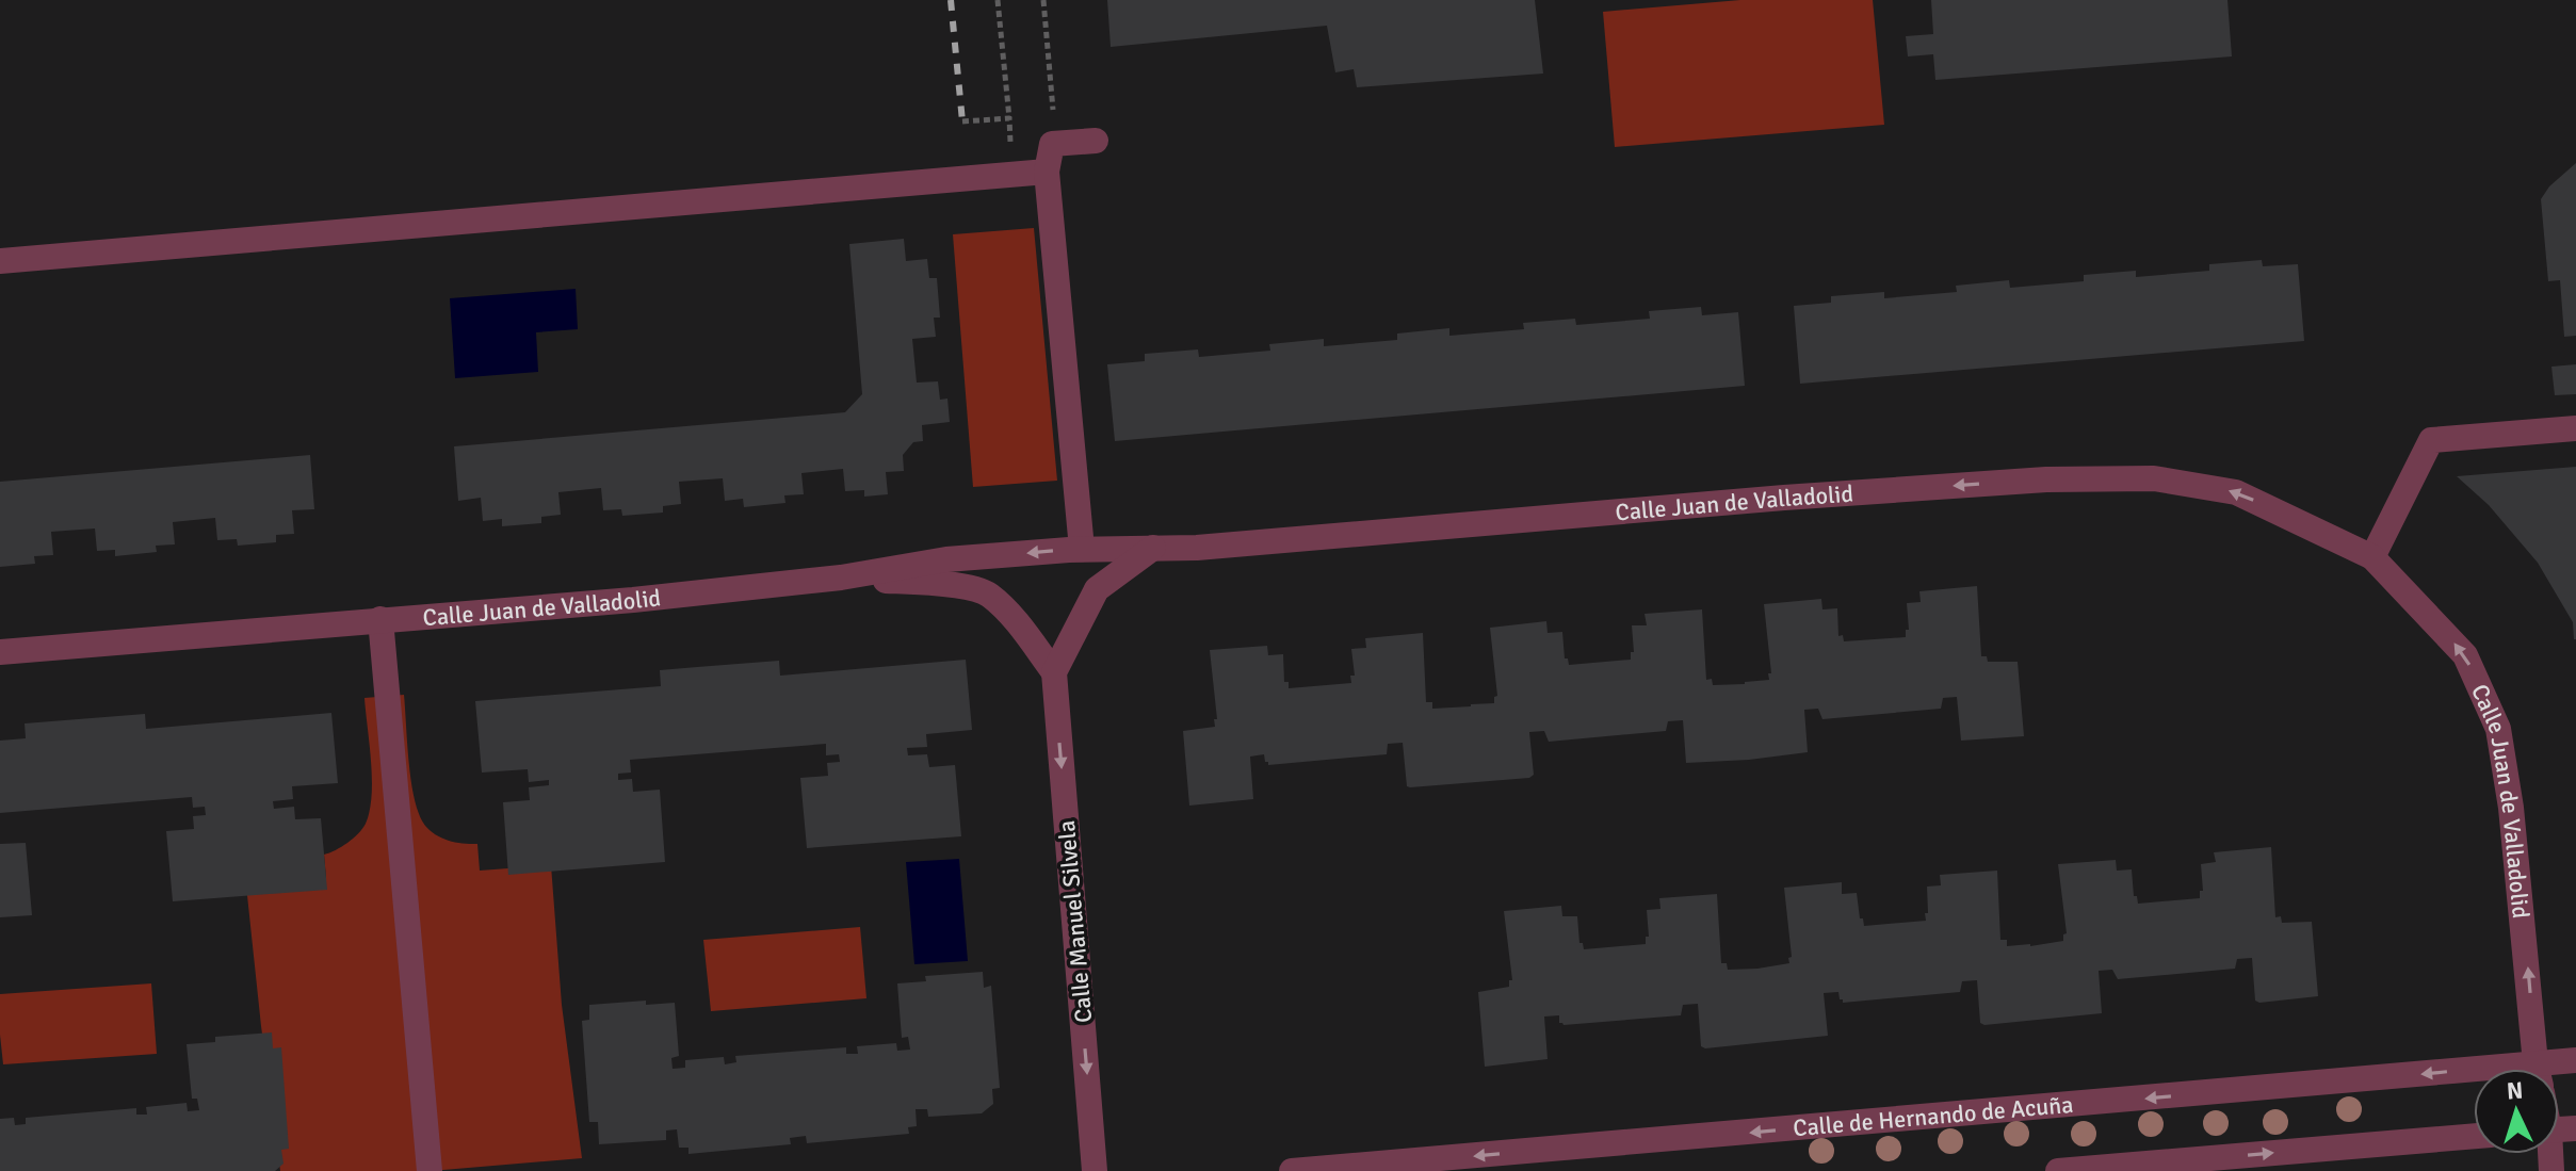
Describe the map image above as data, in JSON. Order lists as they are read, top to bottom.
{
  "streets": {
    "street": ["Calle Juan de Valladolid", "Calle Manuel Silvela", "Calle de Hernando de Acuña"]
  },
  "one_way": ["Calle Juan de Valladolid", "Calle Manuel Silvela"],
  "north": "top"
}
